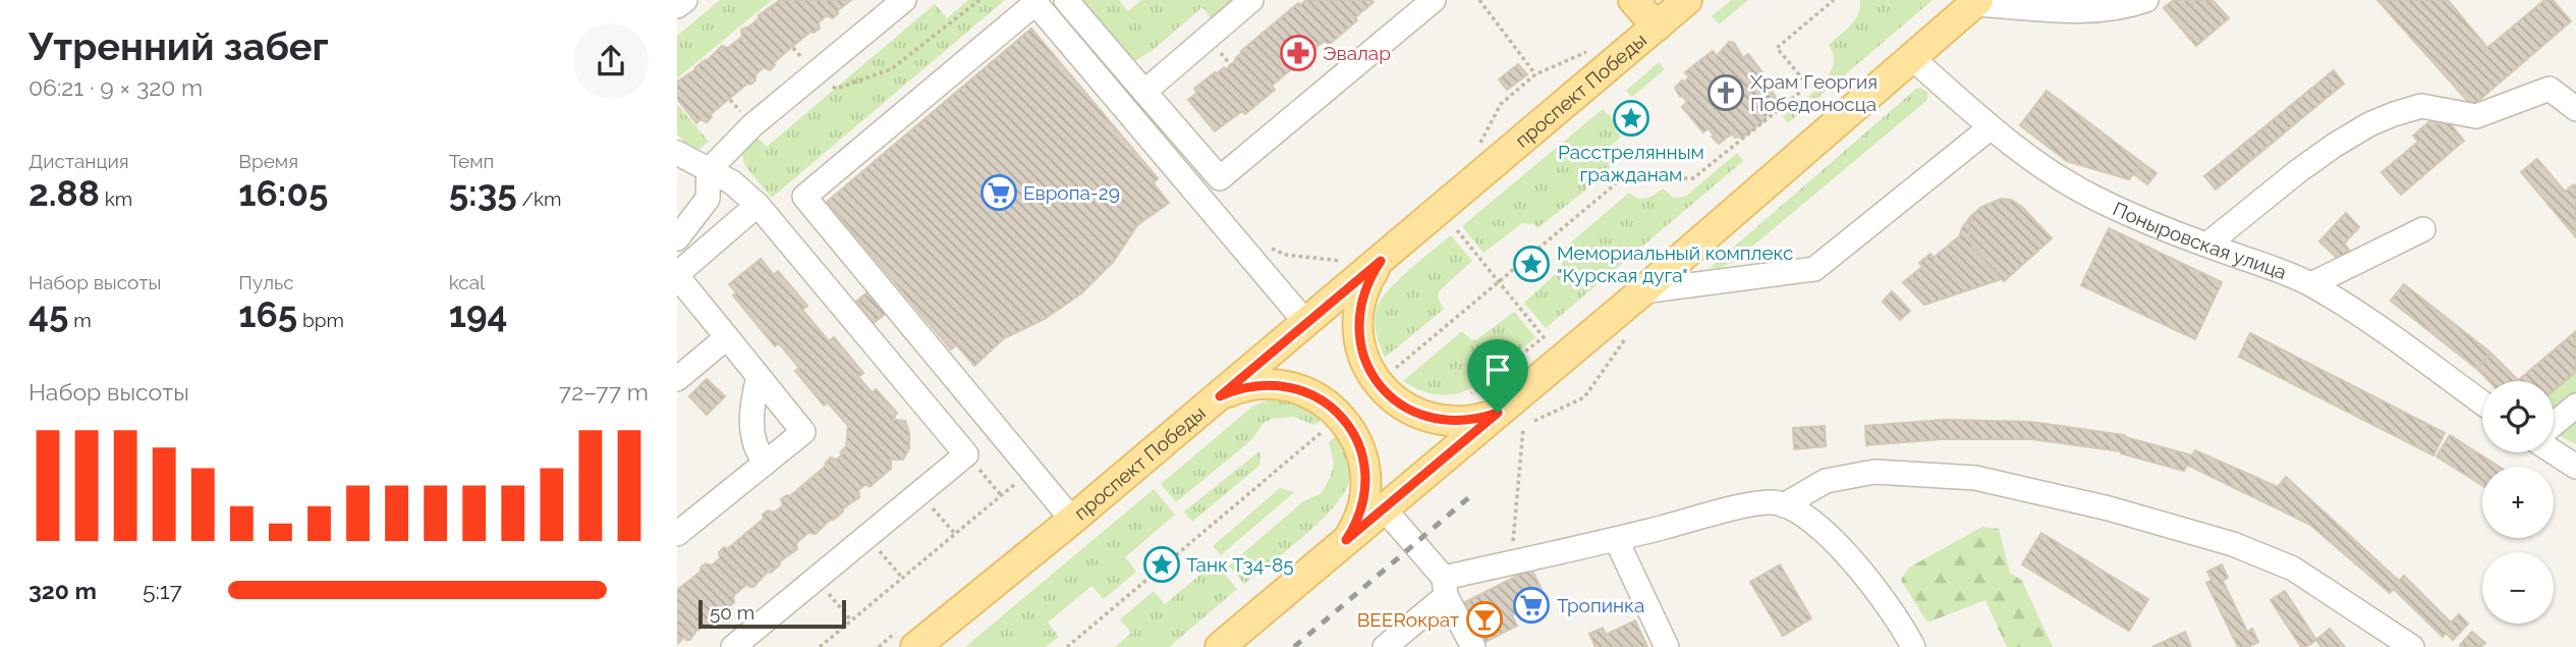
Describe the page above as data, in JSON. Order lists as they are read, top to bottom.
{
  "streets": {
    "main road": ["проспект Победы"],
    "street": ["Поныровская улица"]
  },
  "places": {
    "pharmacy": ["Эвалар"],
    "church": ["Храм Георгия Победоносца"],
    "place": ["Расстрелянным гражданам", "Мемориальный комплекс \"Курская дуга\"", "Танк Т34-85"],
    "supermarket": ["Европа-29", "Тропинка"],
    "bar": ["BEERократ"]
  },
  "scale_bar": "50 m",
  "page": {
    "heading": ["Утренний забег", "06:21 · 9 × 320 m"],
    "stats": [
      ["Дистанция", "2.88 km"],
      ["Время", "16:05"],
      ["Темп", "5:35 /km"],
      ["Набор высоты", "45 m"],
      ["Пульс", "165 bpm"],
      ["kcal", "194"]
    ],
    "chart": ["Набор высоты", "72–77 m"],
    "map_buttons": ["+", "−"],
    "list": [
      {
        "name": "320 m",
        "note": "5:17"
      }
    ],
    "scale": "50 m"
  }
}
